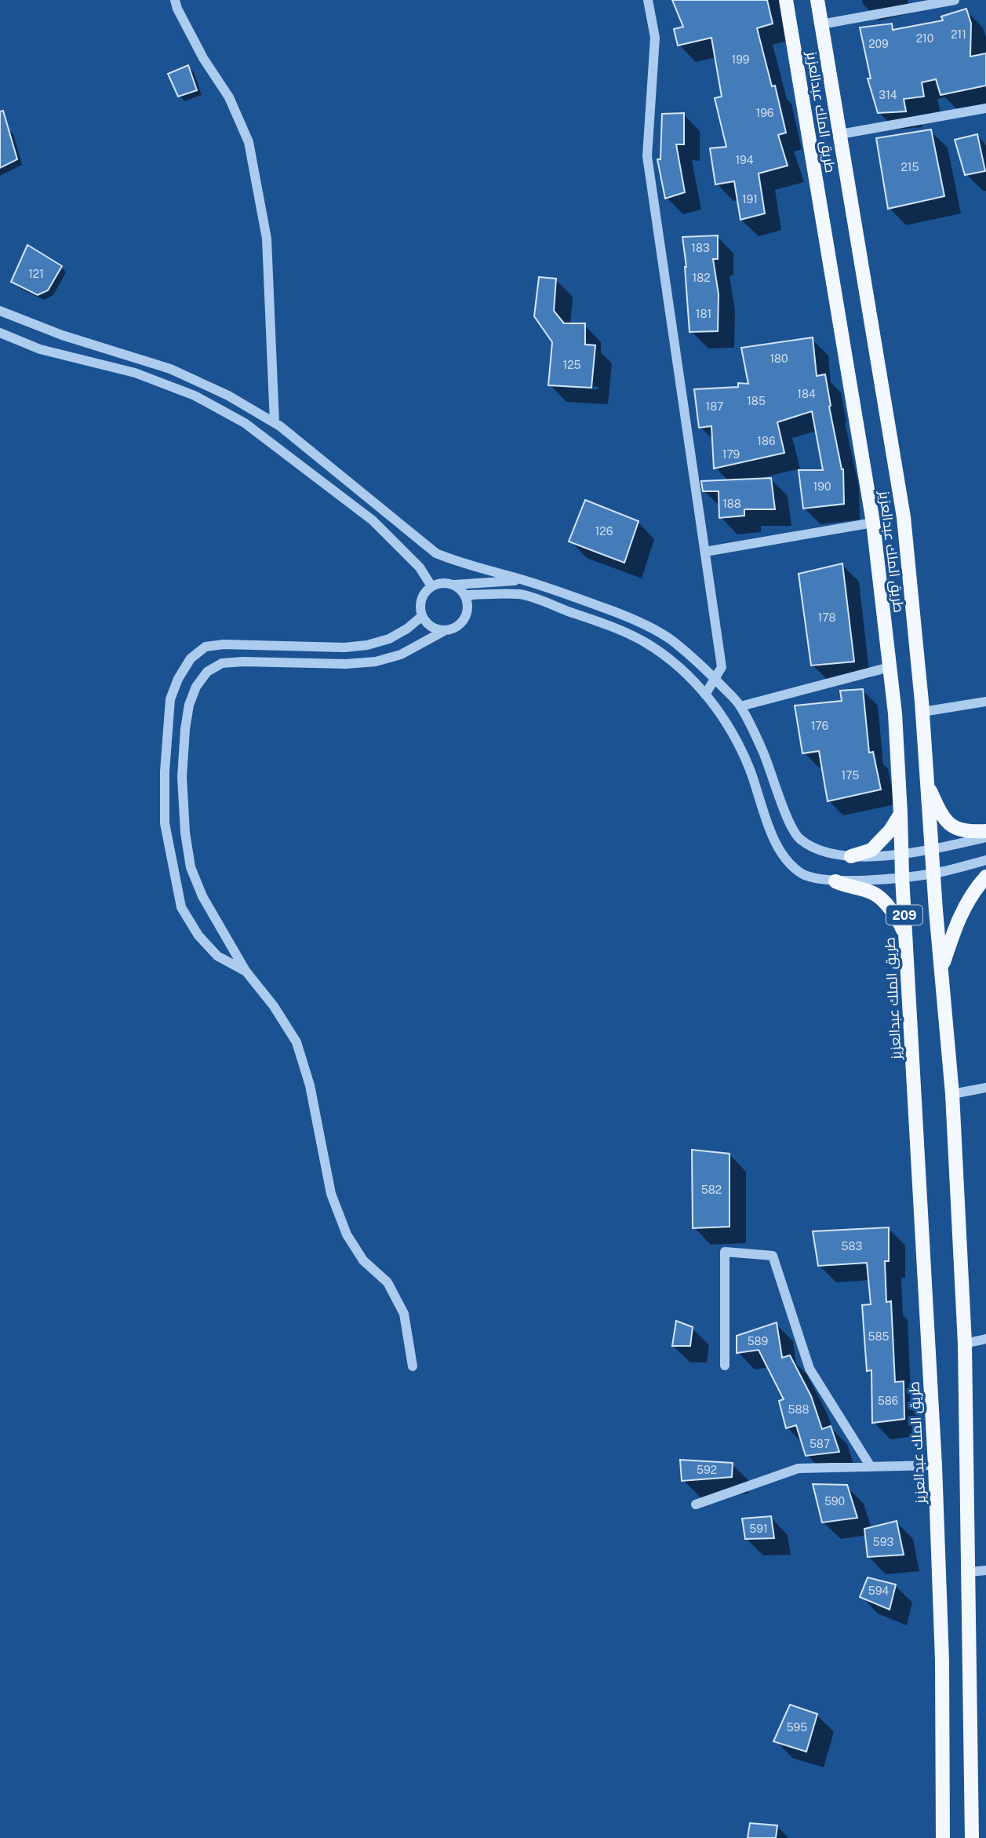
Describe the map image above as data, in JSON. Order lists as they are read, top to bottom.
{
  "streets": {
    "main road": ["طريق الملك عبدالعزيز", "209"]
  },
  "house_numbers": [
    "211",
    "210",
    "209",
    "199",
    "314",
    "196",
    "194",
    "215",
    "191",
    "183",
    "121",
    "182",
    "181",
    "180",
    "125",
    "184",
    "185",
    "187",
    "186",
    "179",
    "190",
    "188",
    "126",
    "178",
    "176",
    "175",
    "582",
    "583",
    "585",
    "589",
    "586",
    "588",
    "587",
    "592",
    "590",
    "591",
    "593",
    "594",
    "595"
  ]
}
